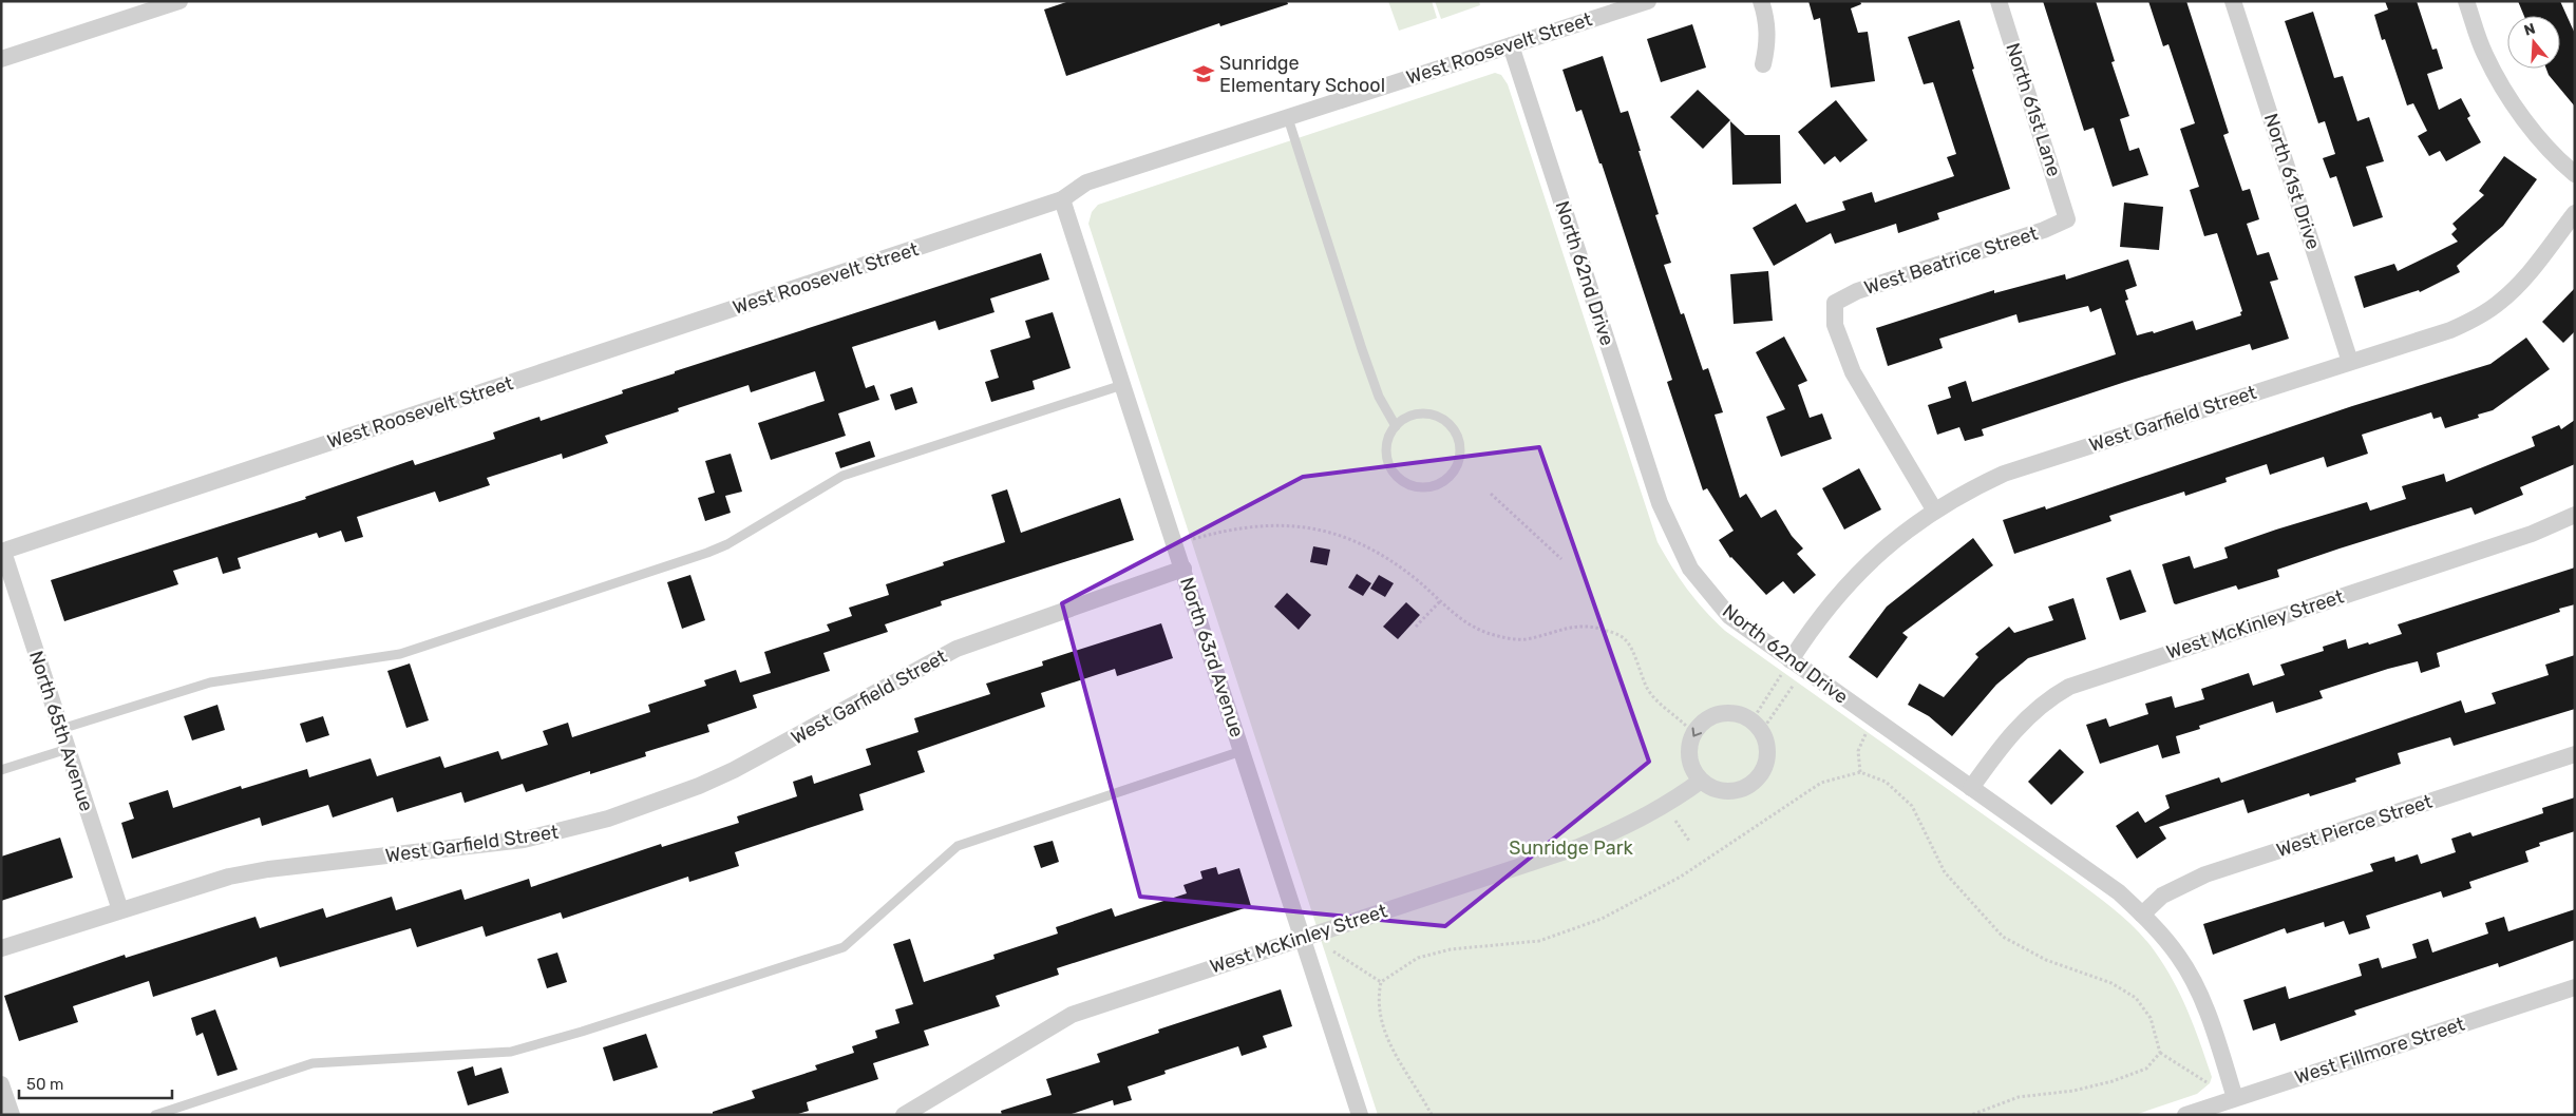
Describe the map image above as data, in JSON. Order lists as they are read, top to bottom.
{
  "streets": {
    "street": [
      "West Roosevelt Street",
      "North 61st Lane",
      "North 61st Drive",
      "West Beatrice Street",
      "North 62nd Drive",
      "West Garfield Street",
      "West McKinley Street",
      "North 63rd Avenue",
      "North 65th Avenue",
      "West Pierce Street",
      "West Fillmore Street"
    ]
  },
  "crossings": [
    ["West Roosevelt Street", "North 62nd Drive"],
    ["West Roosevelt Street", "North 63rd Avenue"],
    ["West Roosevelt Street", "North 65th Avenue"],
    ["North 61st Lane", "West Beatrice Street"],
    ["North 61st Drive", "West Garfield Street"],
    ["West Beatrice Street", "West Garfield Street"],
    ["North 62nd Drive", "West Garfield Street"],
    ["North 62nd Drive", "West McKinley Street"],
    ["North 62nd Drive", "West Pierce Street"],
    ["North 62nd Drive", "West Fillmore Street"],
    ["West Garfield Street", "North 63rd Avenue"],
    ["West Garfield Street", "North 65th Avenue"],
    ["West McKinley Street", "North 63rd Avenue"]
  ],
  "parks": ["Sunridge Park"],
  "places": {
    "school or university": ["Sunridge Elementary School"]
  },
  "scale_bar": "50 m",
  "north": "top"
}
